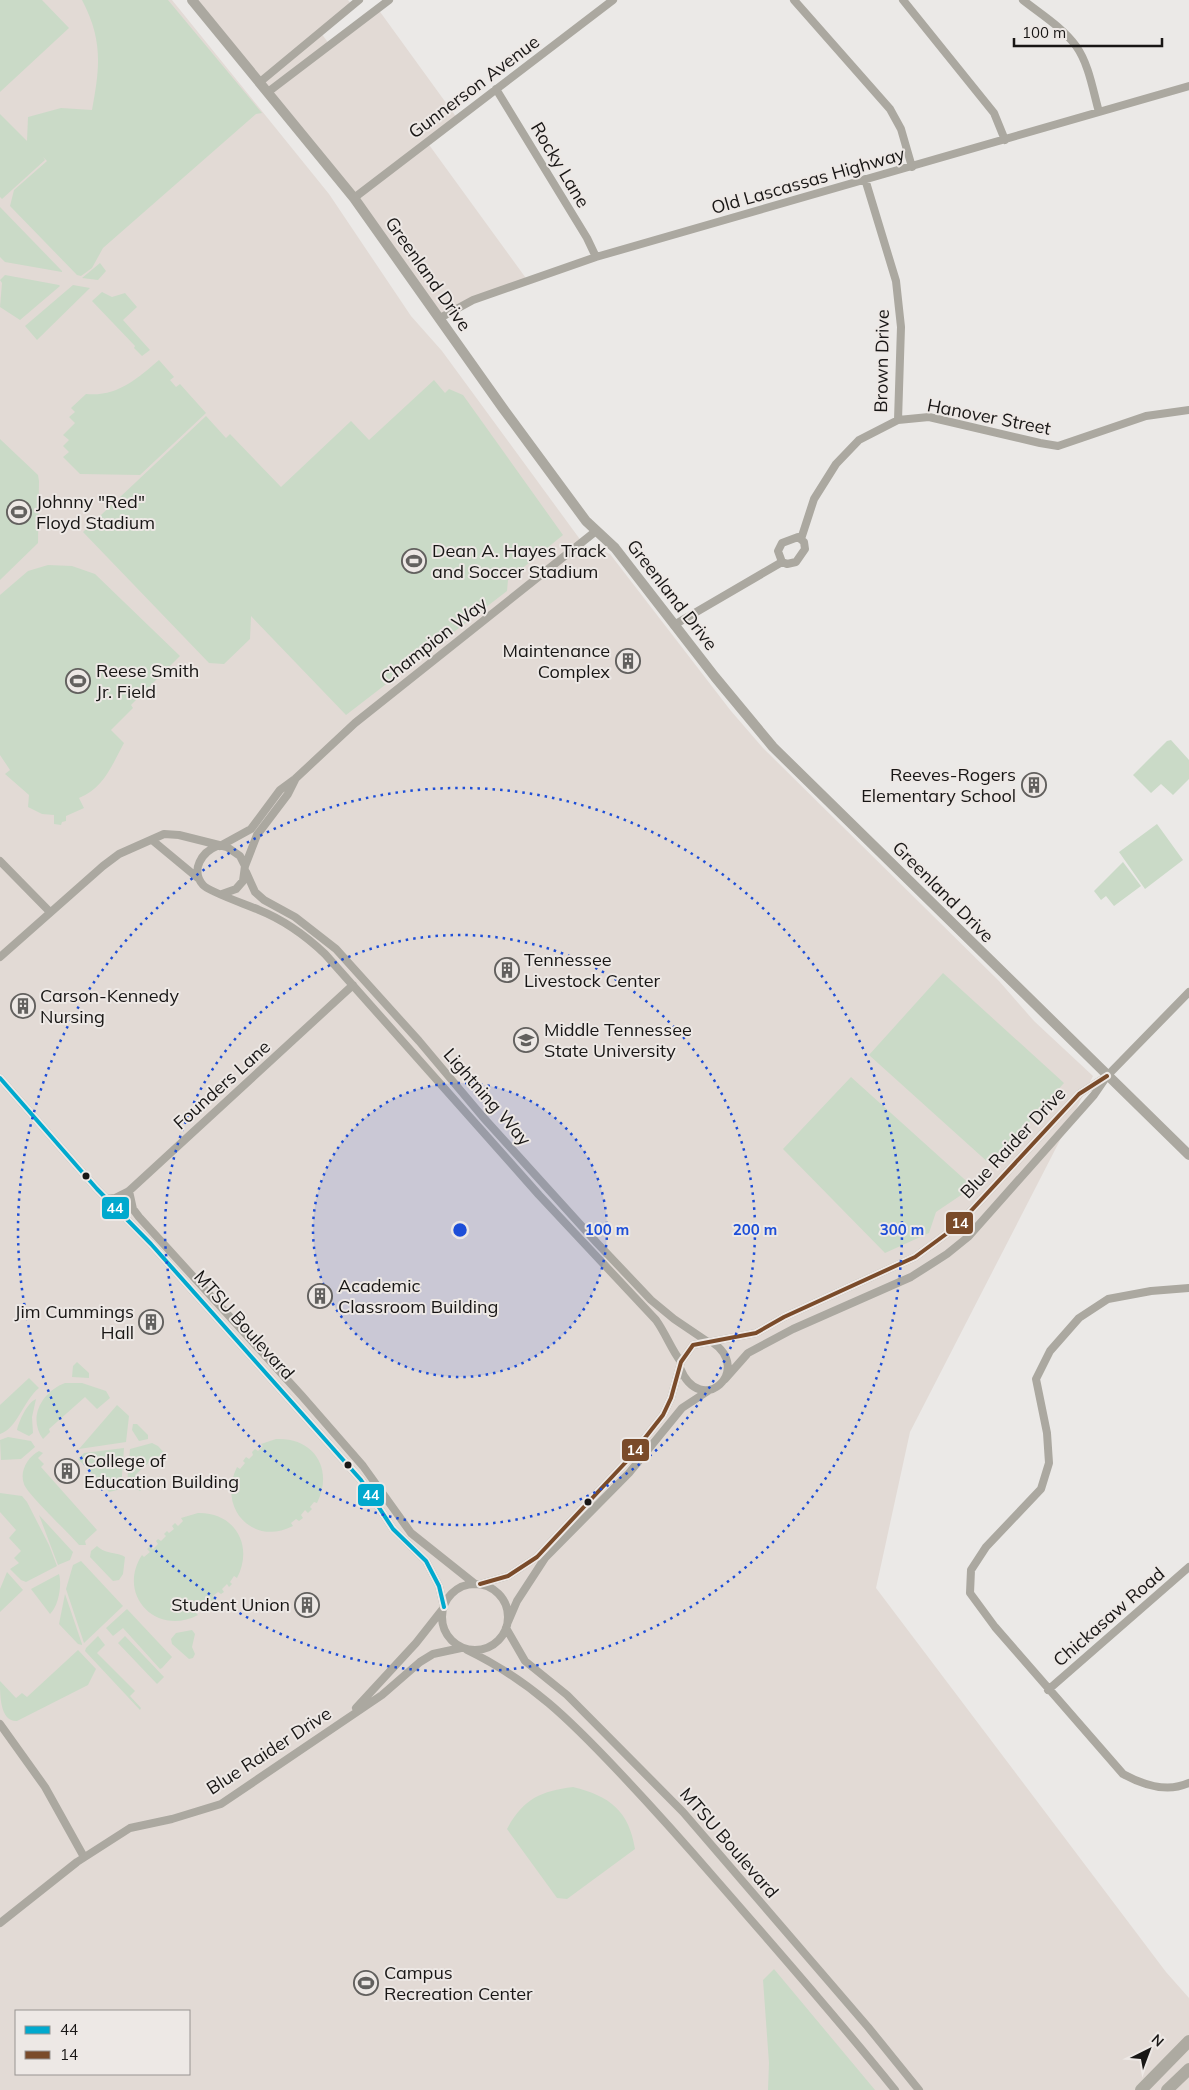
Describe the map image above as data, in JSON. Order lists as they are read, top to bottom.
{
  "streets": {
    "street": [
      "Gunnerson Avenue",
      "Rocky Lane",
      "Old Lascassas Highway",
      "Greenland Drive",
      "Brown Drive",
      "Hanover Street",
      "Champion Way",
      "Founders Lane",
      "Lightning Way",
      "Blue Raider Drive",
      "MTSU Boulevard",
      "Chickasaw Road"
    ]
  },
  "crossings": [
    ["Gunnerson Avenue", "Rocky Lane"],
    ["Gunnerson Avenue", "Greenland Drive"],
    ["Rocky Lane", "Old Lascassas Highway"],
    ["Old Lascassas Highway", "Greenland Drive"],
    ["Old Lascassas Highway", "Brown Drive"],
    ["Greenland Drive", "Brown Drive"],
    ["Greenland Drive", "Champion Way"],
    ["Greenland Drive", "Blue Raider Drive"],
    ["Brown Drive", "Hanover Street"],
    ["Champion Way", "Lightning Way"],
    ["Founders Lane", "Lightning Way"],
    ["Founders Lane", "MTSU Boulevard"],
    ["Lightning Way", "Blue Raider Drive"],
    ["Blue Raider Drive", "MTSU Boulevard"]
  ],
  "places": {
    "sports": [
      "Johnny \"Red\" Floyd Stadium",
      "Dean A. Hayes Track and Soccer Stadium",
      "Reese Smith Jr. Field",
      "Campus Recreation Center"
    ],
    "building": [
      "Maintenance Complex",
      "Reeves-Rogers Elementary School",
      "Tennessee Livestock Center",
      "Carson-Kennedy Nursing",
      "Academic Classroom Building",
      "Jim Cummings Hall",
      "College of Education Building",
      "Student Union"
    ],
    "school or university": ["Middle Tennessee State University"]
  },
  "lines": ["transit line 14", "transit line 44"],
  "legend": ["44", "14"],
  "scale_bar": "100 m",
  "north": "top right",
  "rings": ["100 m", "200 m", "300 m"]
}
